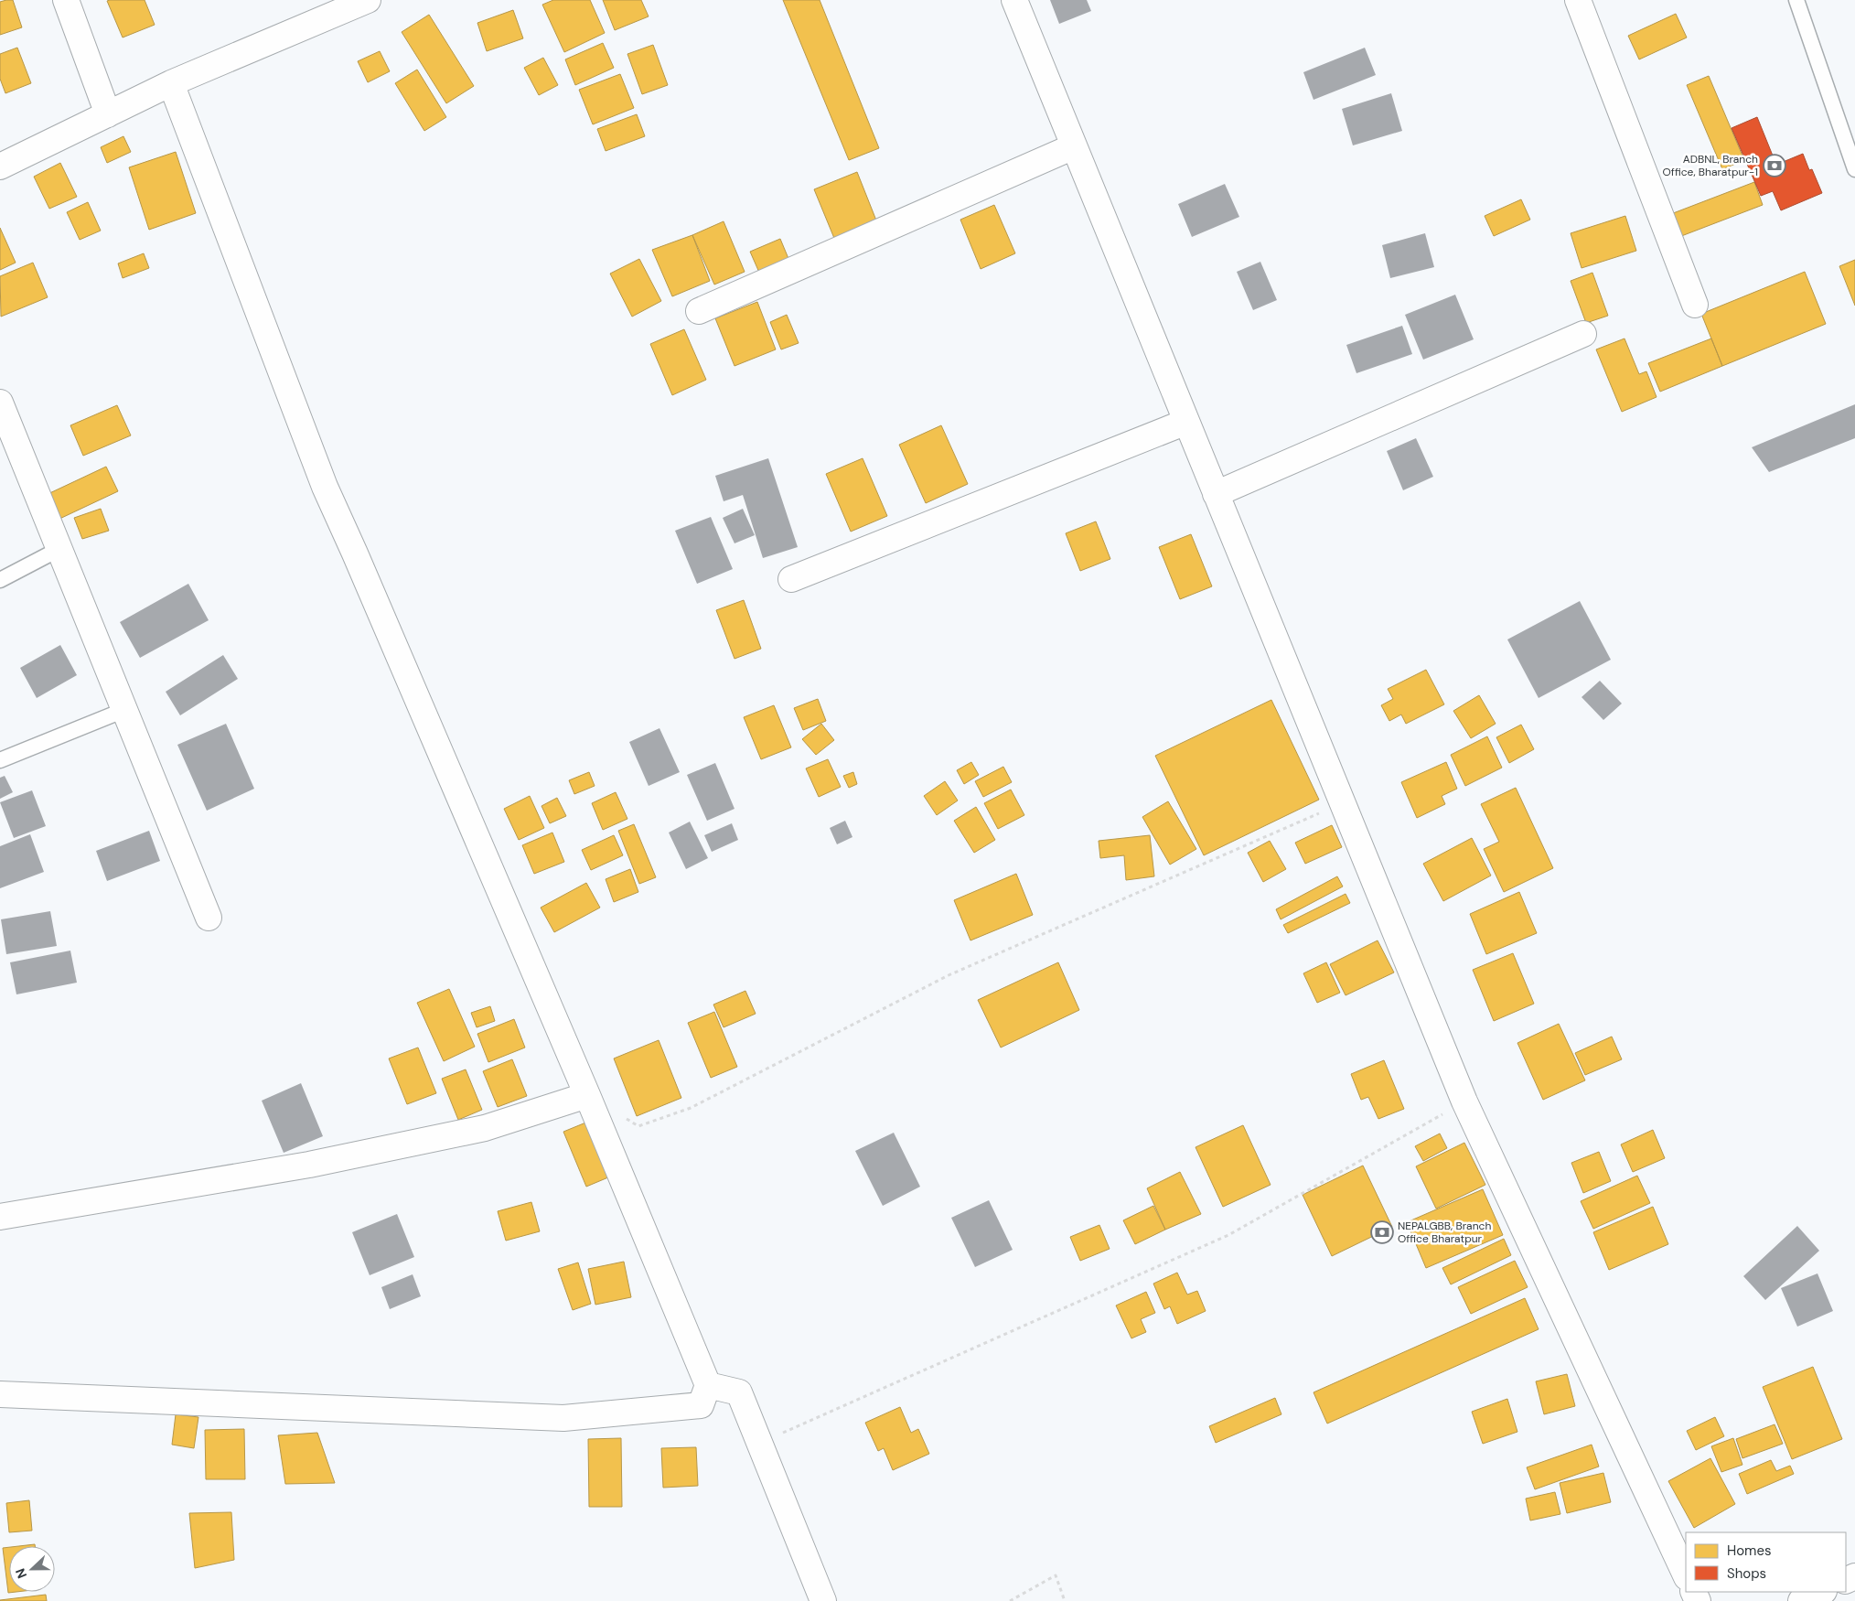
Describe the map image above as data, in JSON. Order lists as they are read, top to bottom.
{
  "places": {
    "bank": ["ADBNL, Branch Office, Bharatpur-1", "NEPALGBB, Branch Office Bharatpur"]
  },
  "legend": ["Homes", "Shops"],
  "north": "left"
}
